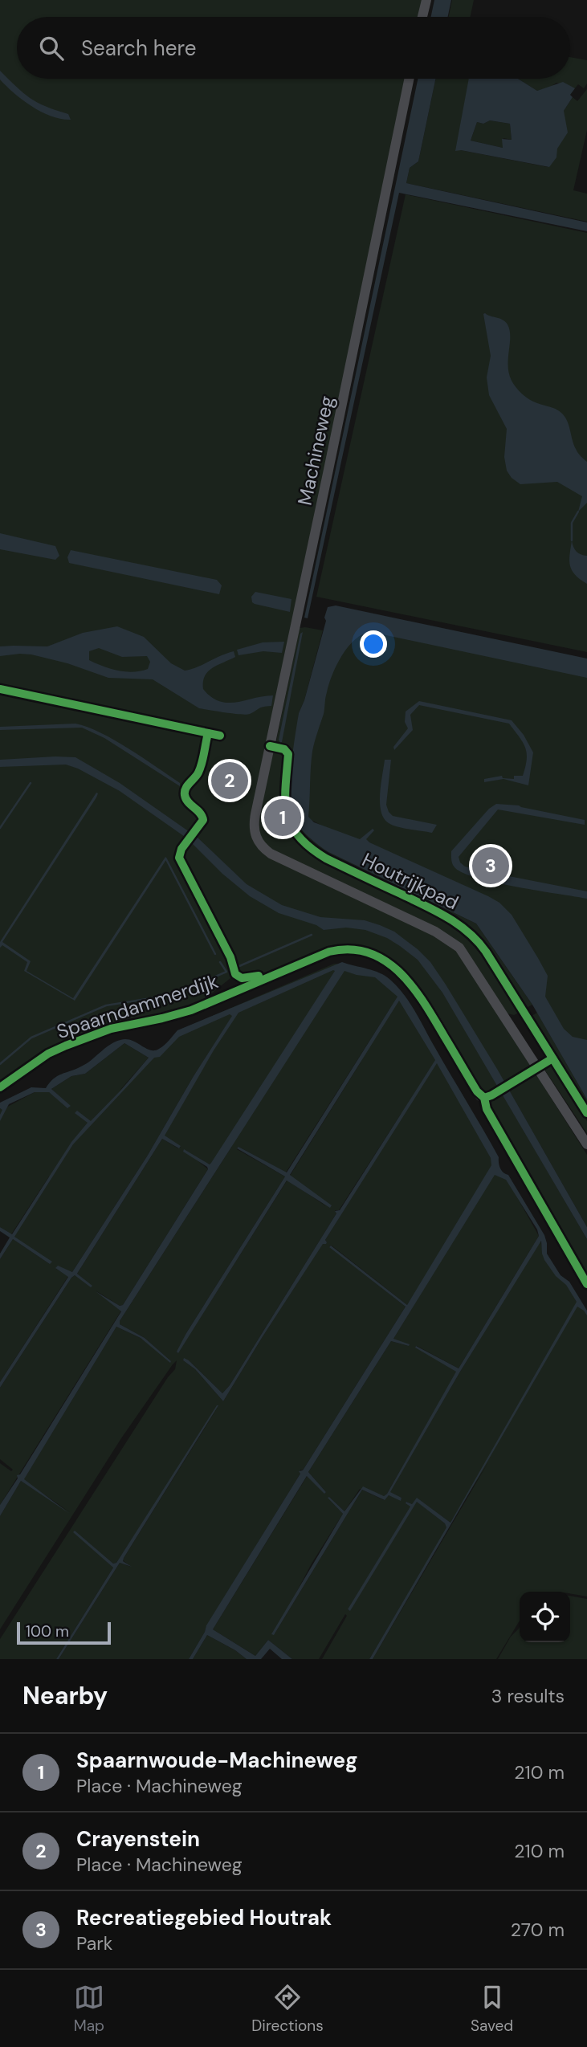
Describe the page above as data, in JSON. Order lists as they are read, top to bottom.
{
  "streets": {
    "street": ["Machineweg", "Spaarndammerdijk"],
    "cycle path": ["Houtrijkpad"]
  },
  "scale_bar": "100 m",
  "page": {
    "search": "Search here",
    "pins": ["2", "1", "3"],
    "scale": "100 m",
    "heading": ["Nearby", "3 results"],
    "list": [
      {
        "mark": "1",
        "name": "Spaarnwoude-Machineweg",
        "note": "Place · Machineweg",
        "value": "210 m"
      },
      {
        "mark": "2",
        "name": "Crayenstein",
        "note": "Place · Machineweg",
        "value": "210 m"
      },
      {
        "mark": "3",
        "name": "Recreatiegebied Houtrak",
        "note": "Park",
        "value": "270 m"
      }
    ],
    "nav": ["Map", "Directions", "Saved"]
  }
}
